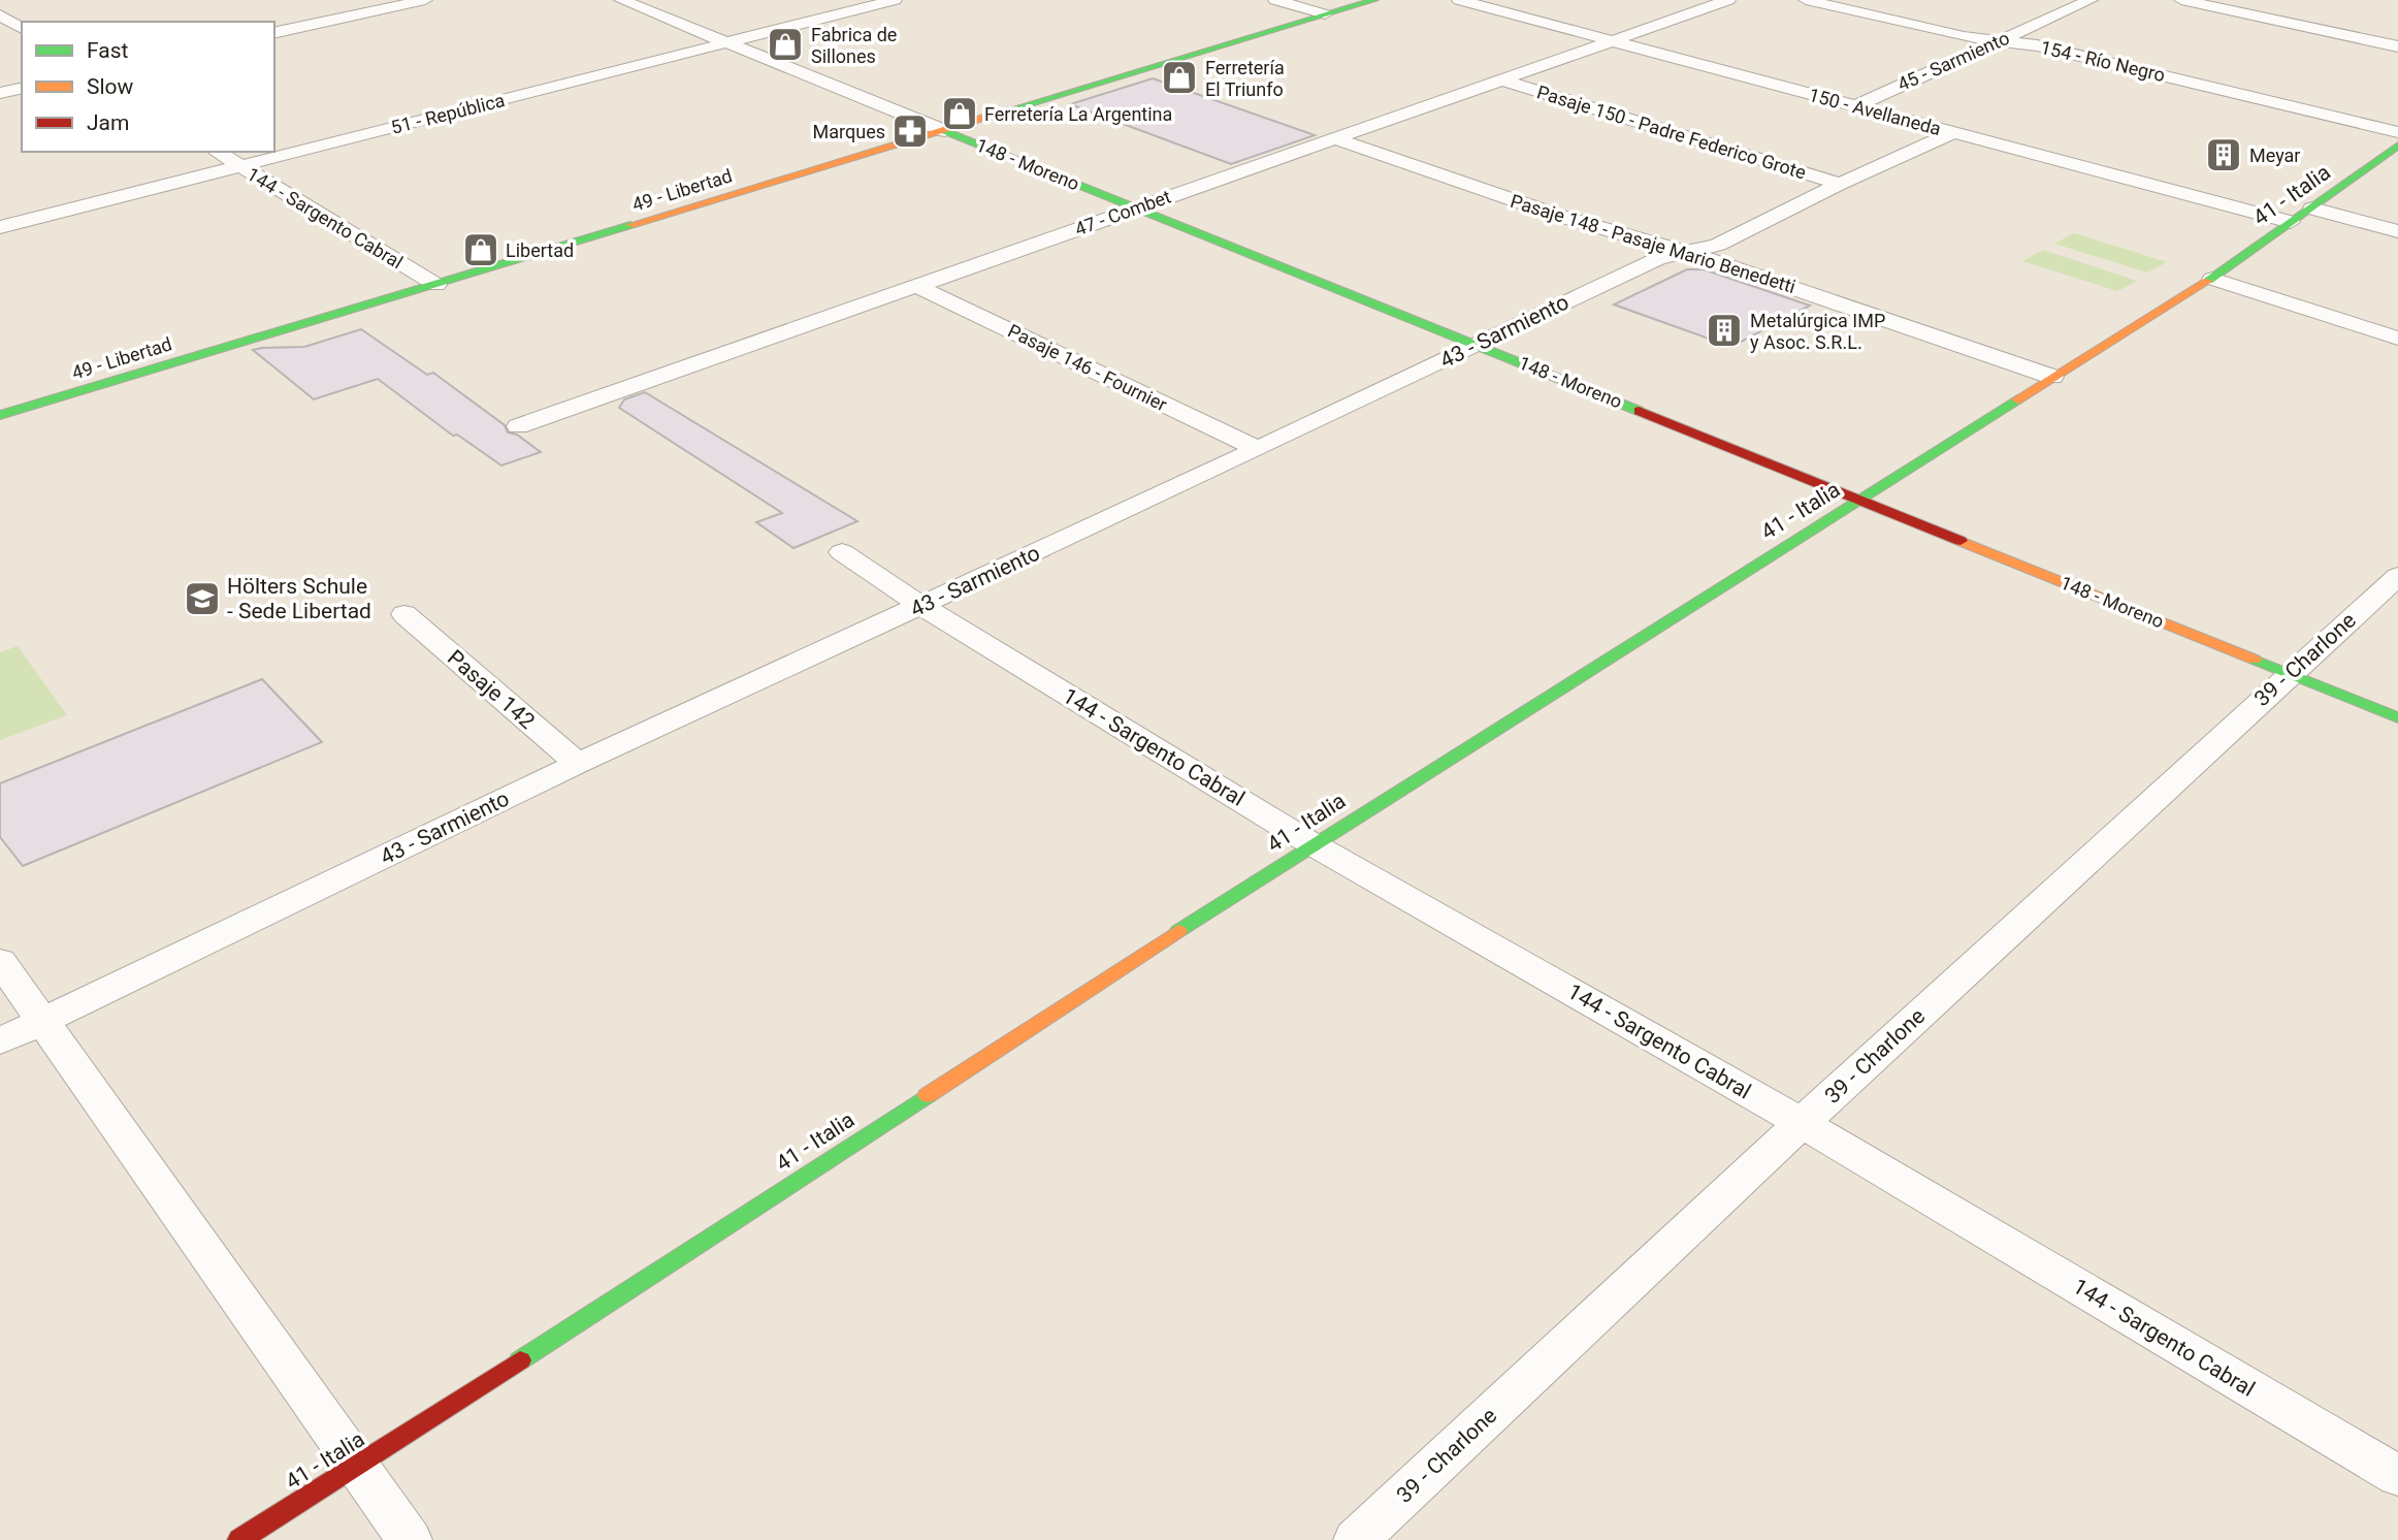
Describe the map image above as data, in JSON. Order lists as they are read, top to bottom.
{
  "streets": {
    "street": [
      "45 - Sarmiento",
      "154 - Río Negro",
      "150 - Avellaneda",
      "51 - República",
      "Pasaje 150 - Padre Federico Grote",
      "148 - Moreno",
      "49 - Libertad",
      "41 - Italia",
      "47 - Combet",
      "144 - Sargento Cabral",
      "Pasaje 148 - Pasaje Mario Benedetti",
      "43 - Sarmiento",
      "Pasaje 146 - Fournier",
      "39 - Charlone",
      "Pasaje 142"
    ]
  },
  "crossings": [
    ["45 - Sarmiento", "154 - Río Negro"],
    ["45 - Sarmiento", "150 - Avellaneda"],
    ["150 - Avellaneda", "41 - Italia"],
    ["150 - Avellaneda", "47 - Combet"],
    ["150 - Avellaneda", "43 - Sarmiento"],
    ["51 - República", "148 - Moreno"],
    ["51 - República", "144 - Sargento Cabral"],
    ["Pasaje 150 - Padre Federico Grote", "47 - Combet"],
    ["Pasaje 150 - Padre Federico Grote", "43 - Sarmiento"],
    ["148 - Moreno", "49 - Libertad"],
    ["148 - Moreno", "41 - Italia"],
    ["148 - Moreno", "47 - Combet"],
    ["148 - Moreno", "43 - Sarmiento"],
    ["148 - Moreno", "39 - Charlone"],
    ["49 - Libertad", "144 - Sargento Cabral"],
    ["41 - Italia", "144 - Sargento Cabral"],
    ["41 - Italia", "Pasaje 148 - Pasaje Mario Benedetti"],
    ["47 - Combet", "Pasaje 148 - Pasaje Mario Benedetti"],
    ["47 - Combet", "Pasaje 146 - Fournier"],
    ["144 - Sargento Cabral", "43 - Sarmiento"],
    ["144 - Sargento Cabral", "39 - Charlone"],
    ["Pasaje 148 - Pasaje Mario Benedetti", "43 - Sarmiento"],
    ["43 - Sarmiento", "Pasaje 146 - Fournier"],
    ["43 - Sarmiento", "Pasaje 142"]
  ],
  "places": {
    "shop": [
      "Fabrica de Sillones",
      "Ferretería El Triunfo",
      "Ferretería La Argentina",
      "Libertad"
    ],
    "pharmacy": ["Marques"],
    "building": ["Meyar", "Metalúrgica IMP y Asoc. S.R.L."],
    "school or university": ["Hölters Schule - Sede Libertad"]
  },
  "legend": ["Fast", "Slow", "Jam"]
}
